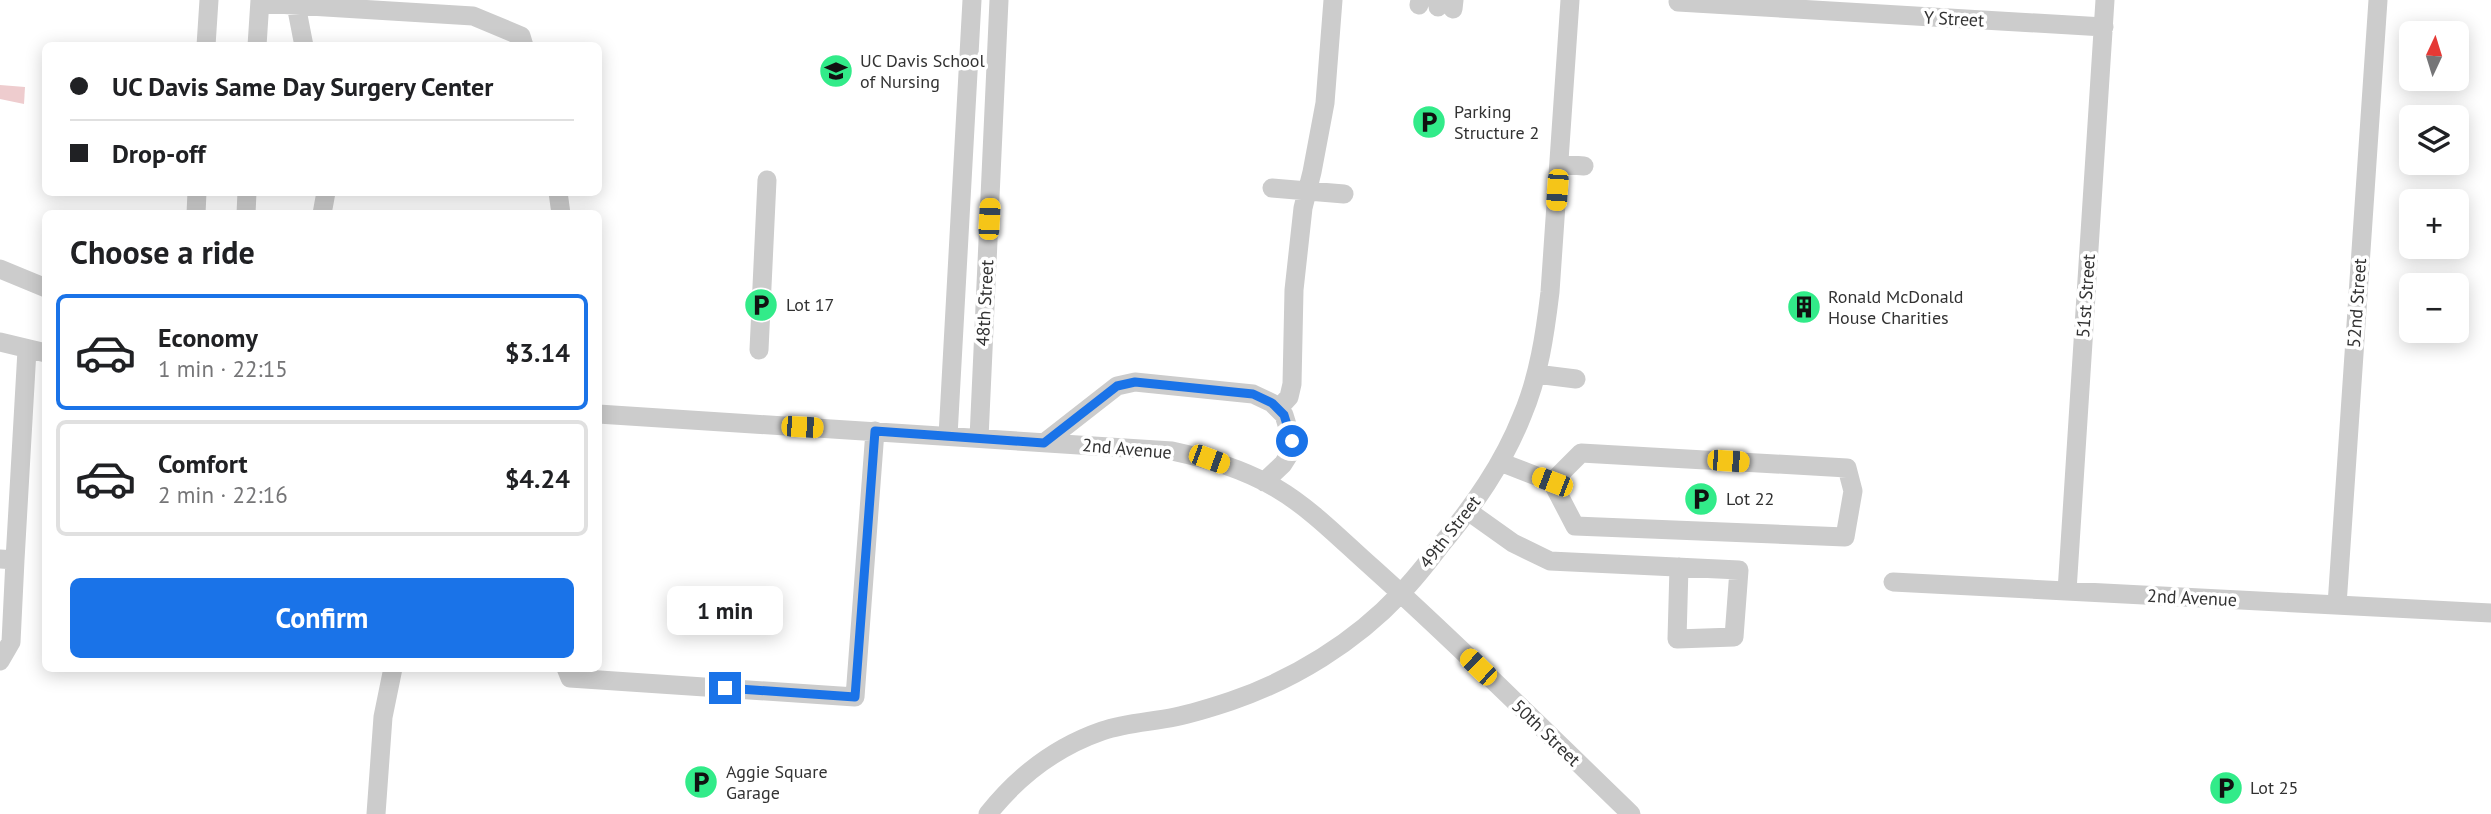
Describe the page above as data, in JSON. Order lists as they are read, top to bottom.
{
  "streets": {
    "street": [
      "Y Street",
      "51st Street",
      "48th Street",
      "52nd Street",
      "2nd Avenue",
      "49th Street",
      "50th Street"
    ]
  },
  "crossings": [
    ["Y Street", "51st Street"],
    ["51st Street", "2nd Avenue"],
    ["48th Street", "2nd Avenue"],
    ["52nd Street", "2nd Avenue"],
    ["2nd Avenue", "49th Street"],
    ["2nd Avenue", "50th Street"],
    ["49th Street", "50th Street"]
  ],
  "places": {
    "school or university": ["UC Davis School of Nursing"],
    "parking": [
      "Parking Structure 2",
      "Lot 17",
      "Lot 22",
      "Aggie Square Garage",
      "Lot 25"
    ],
    "building": ["Ronald McDonald House Charities"]
  },
  "north": "top",
  "page": {
    "map_buttons": ["+", "−"],
    "banner": ["UC Davis Same Day Surgery Center", "Drop-off"],
    "heading": "Choose a ride",
    "list": [
      {
        "name": "Economy",
        "note": "1 min · 22:15",
        "value": "$3.14"
      },
      {
        "name": "Comfort",
        "note": "2 min · 22:16",
        "value": "$4.24"
      }
    ],
    "buttons": "Confirm",
    "bubble": "1 min"
  }
}
